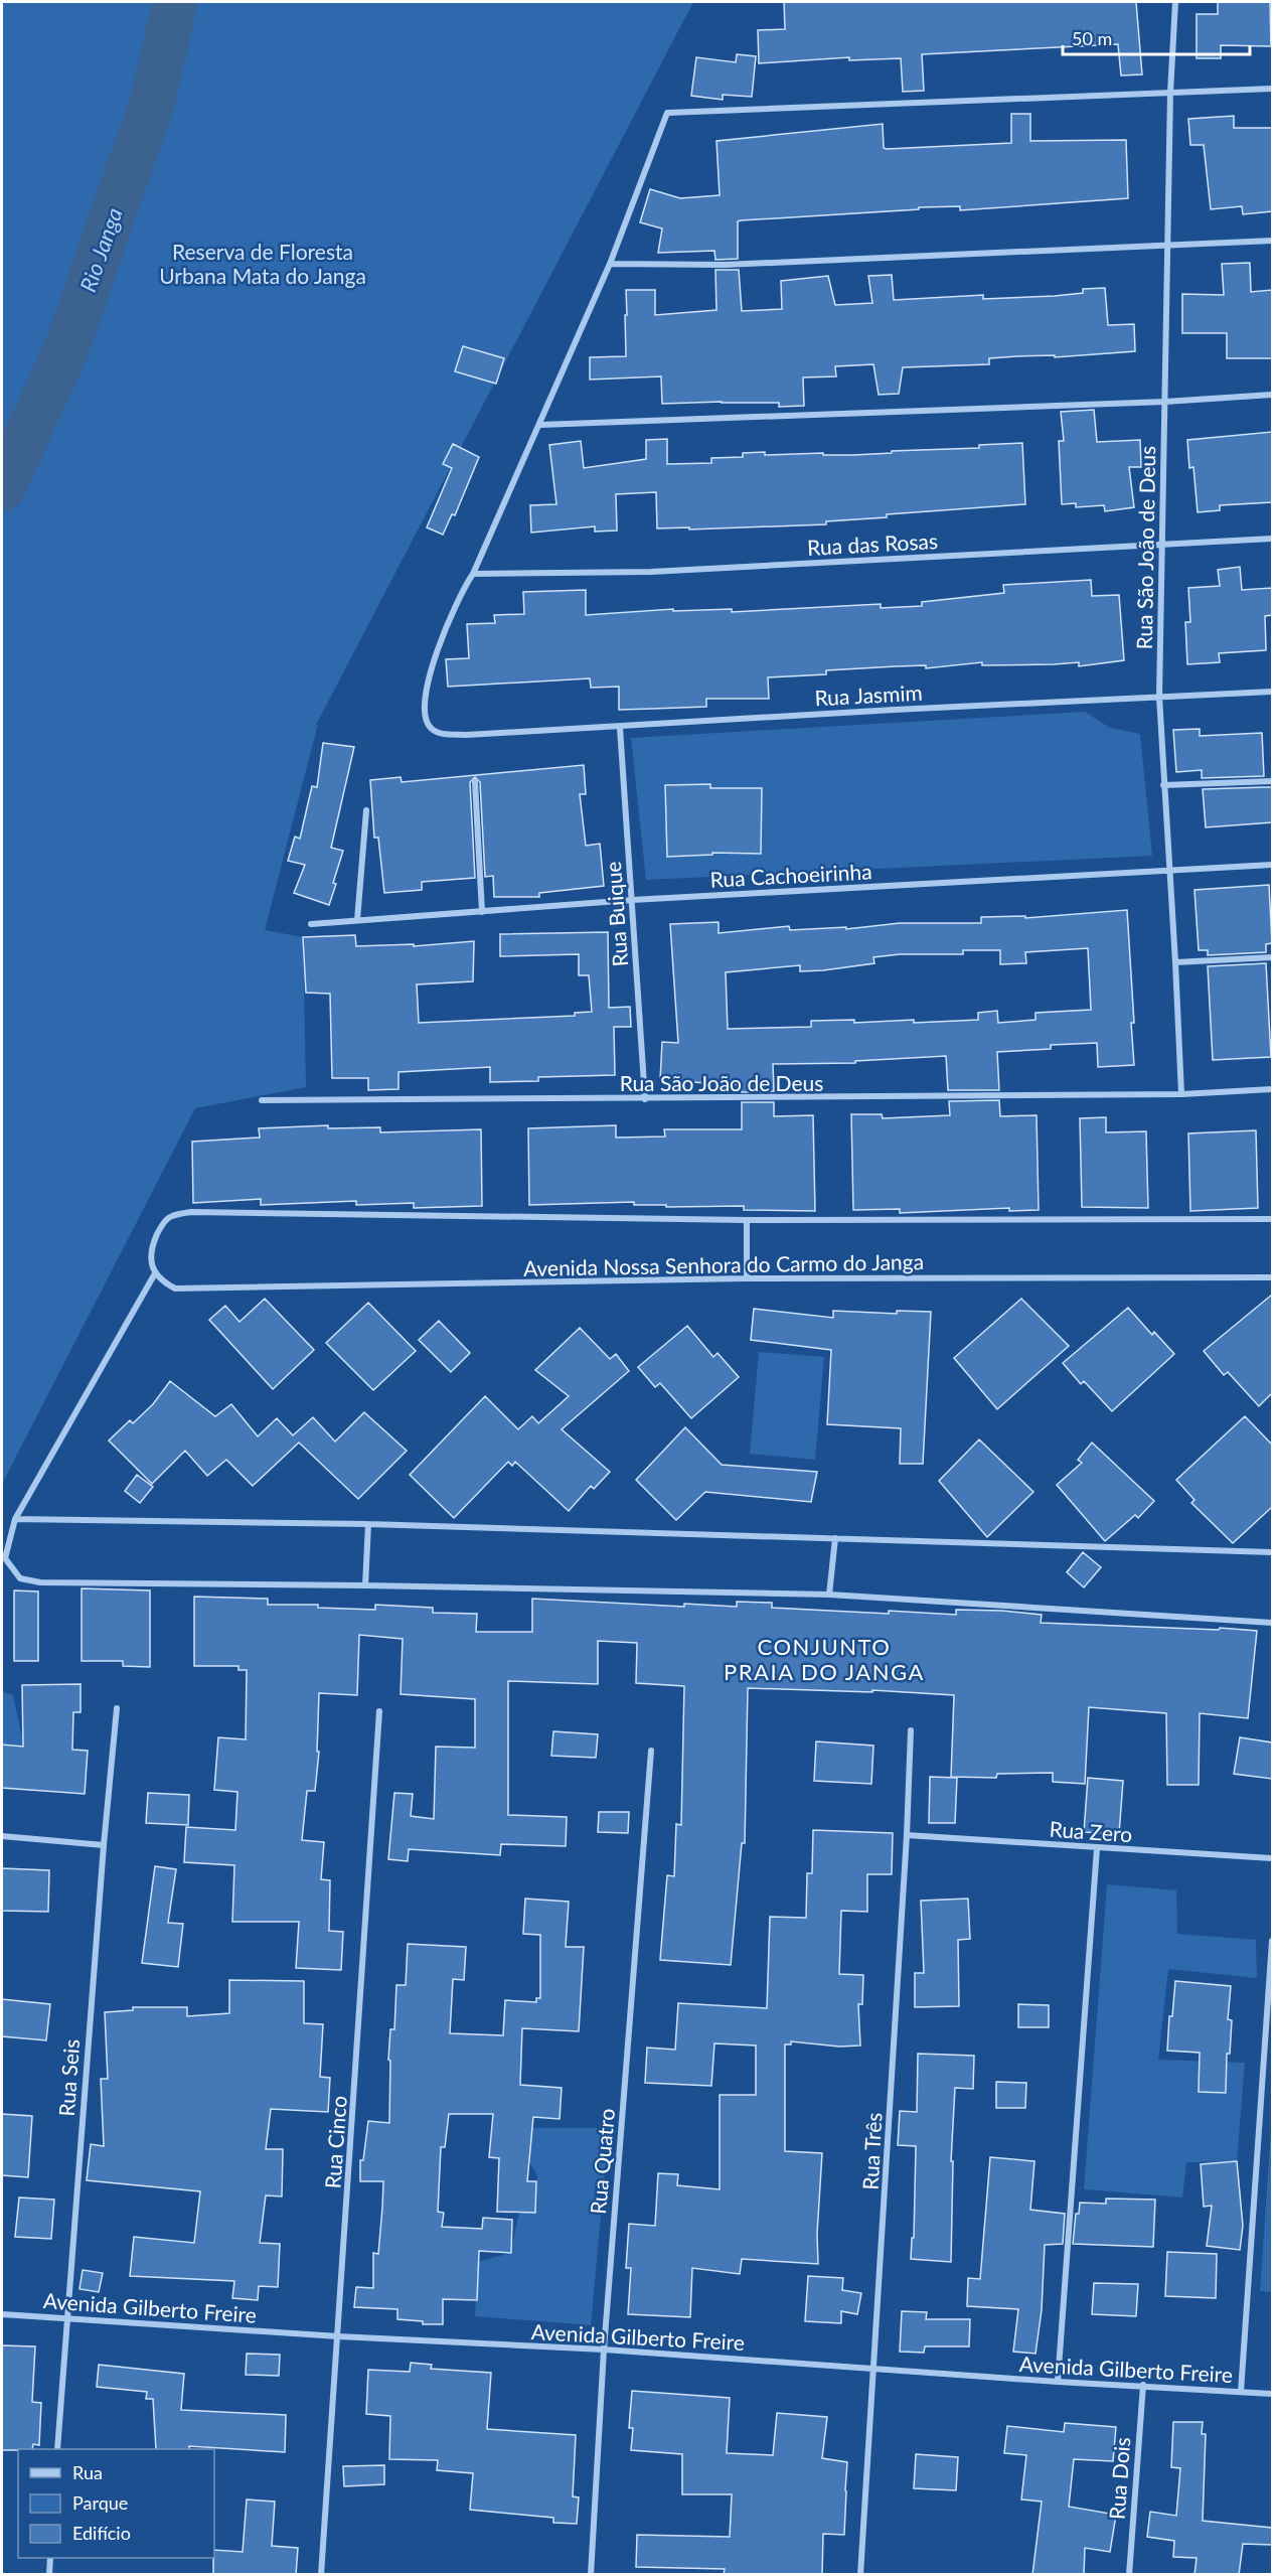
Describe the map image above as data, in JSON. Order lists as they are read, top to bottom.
{
  "streets": {
    "street": [
      "Rua das Rosas",
      "Rua São João de Deus",
      "Rua Jasmim",
      "Rua Cachoeirinha",
      "Rua Buique",
      "Avenida Nossa Senhora do Carmo do Janga",
      "Rua Zero",
      "Rua Seis",
      "Rua Cinco",
      "Rua Três",
      "Rua Quatro",
      "Avenida Gilberto Freire",
      "Rua Dois"
    ]
  },
  "crossings": [
    ["Rua das Rosas", "Rua São João de Deus"],
    ["Rua das Rosas", "Rua Jasmim"],
    ["Rua São João de Deus", "Rua Jasmim"],
    ["Rua São João de Deus", "Rua Cachoeirinha"],
    ["Rua São João de Deus", "Rua Buique"],
    ["Rua Jasmim", "Rua Buique"],
    ["Rua Cachoeirinha", "Rua Buique"],
    ["Rua Zero", "Rua Três"],
    ["Rua Seis", "Avenida Gilberto Freire"],
    ["Rua Cinco", "Avenida Gilberto Freire"],
    ["Rua Três", "Avenida Gilberto Freire"],
    ["Rua Quatro", "Avenida Gilberto Freire"],
    ["Avenida Gilberto Freire", "Rua Dois"]
  ],
  "districts": ["CONJUNTO PRAIA DO JANGA"],
  "water": ["Rio Janga"],
  "parks": ["Reserva de Floresta Urbana Mata do Janga"],
  "legend": ["Rua", "Parque", "Edifício"],
  "scale_bar": "50 m"
}
